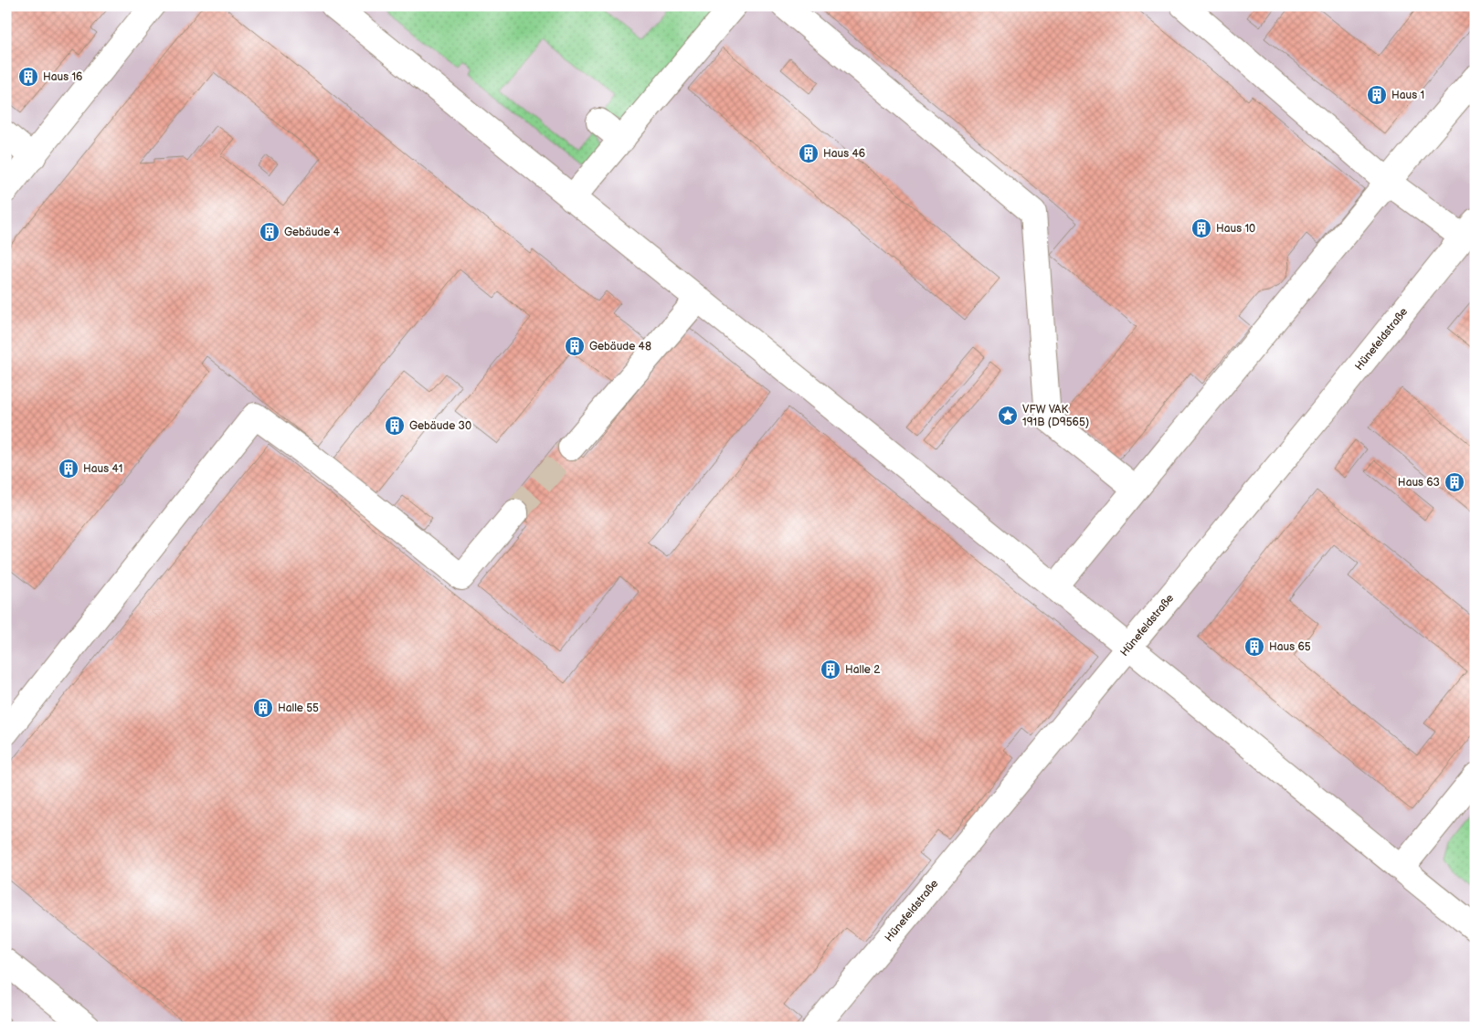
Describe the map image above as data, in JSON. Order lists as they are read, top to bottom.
{
  "streets": {
    "lane": ["Hünefeldstraße"]
  },
  "places": {
    "building": [
      "Haus 16",
      "Haus 1",
      "Haus 46",
      "Haus 10",
      "Gebäude 4",
      "Gebäude 48",
      "Gebäude 30",
      "Haus 41",
      "Haus 63",
      "Haus 65",
      "Halle 2",
      "Halle 55"
    ],
    "place": ["VFW VAK 191B (D9565)"]
  }
}
